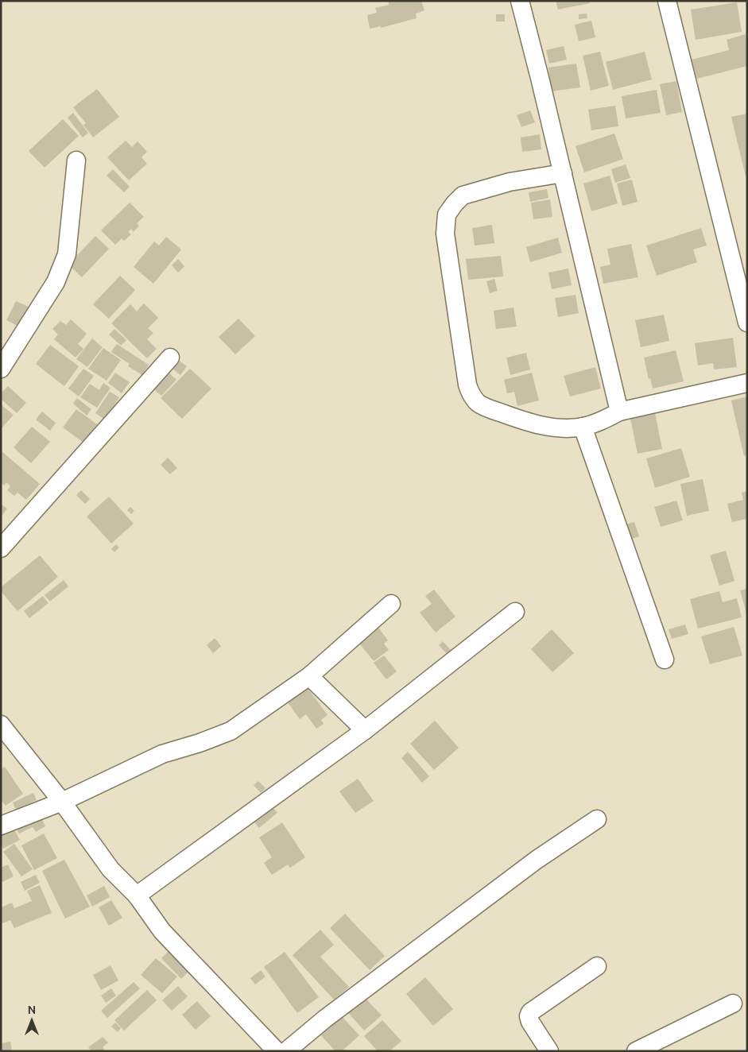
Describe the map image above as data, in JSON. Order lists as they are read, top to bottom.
{
  "north": "top"
}
